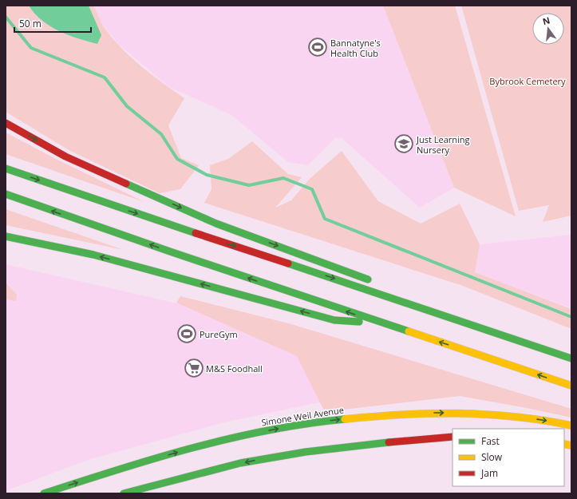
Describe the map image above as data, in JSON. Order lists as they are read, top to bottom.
{
  "streets": {
    "highway": ["Simone Weil Avenue"]
  },
  "parks": ["Bybrook Cemetery"],
  "places": {
    "sports": ["Bannatyne's Health Club", "PureGym"],
    "school or university": ["Just Learning Nursery"],
    "supermarket": ["M&S Foodhall"]
  },
  "legend": ["Fast", "Slow", "Jam"],
  "scale_bar": "50 m",
  "north": "top"
}
